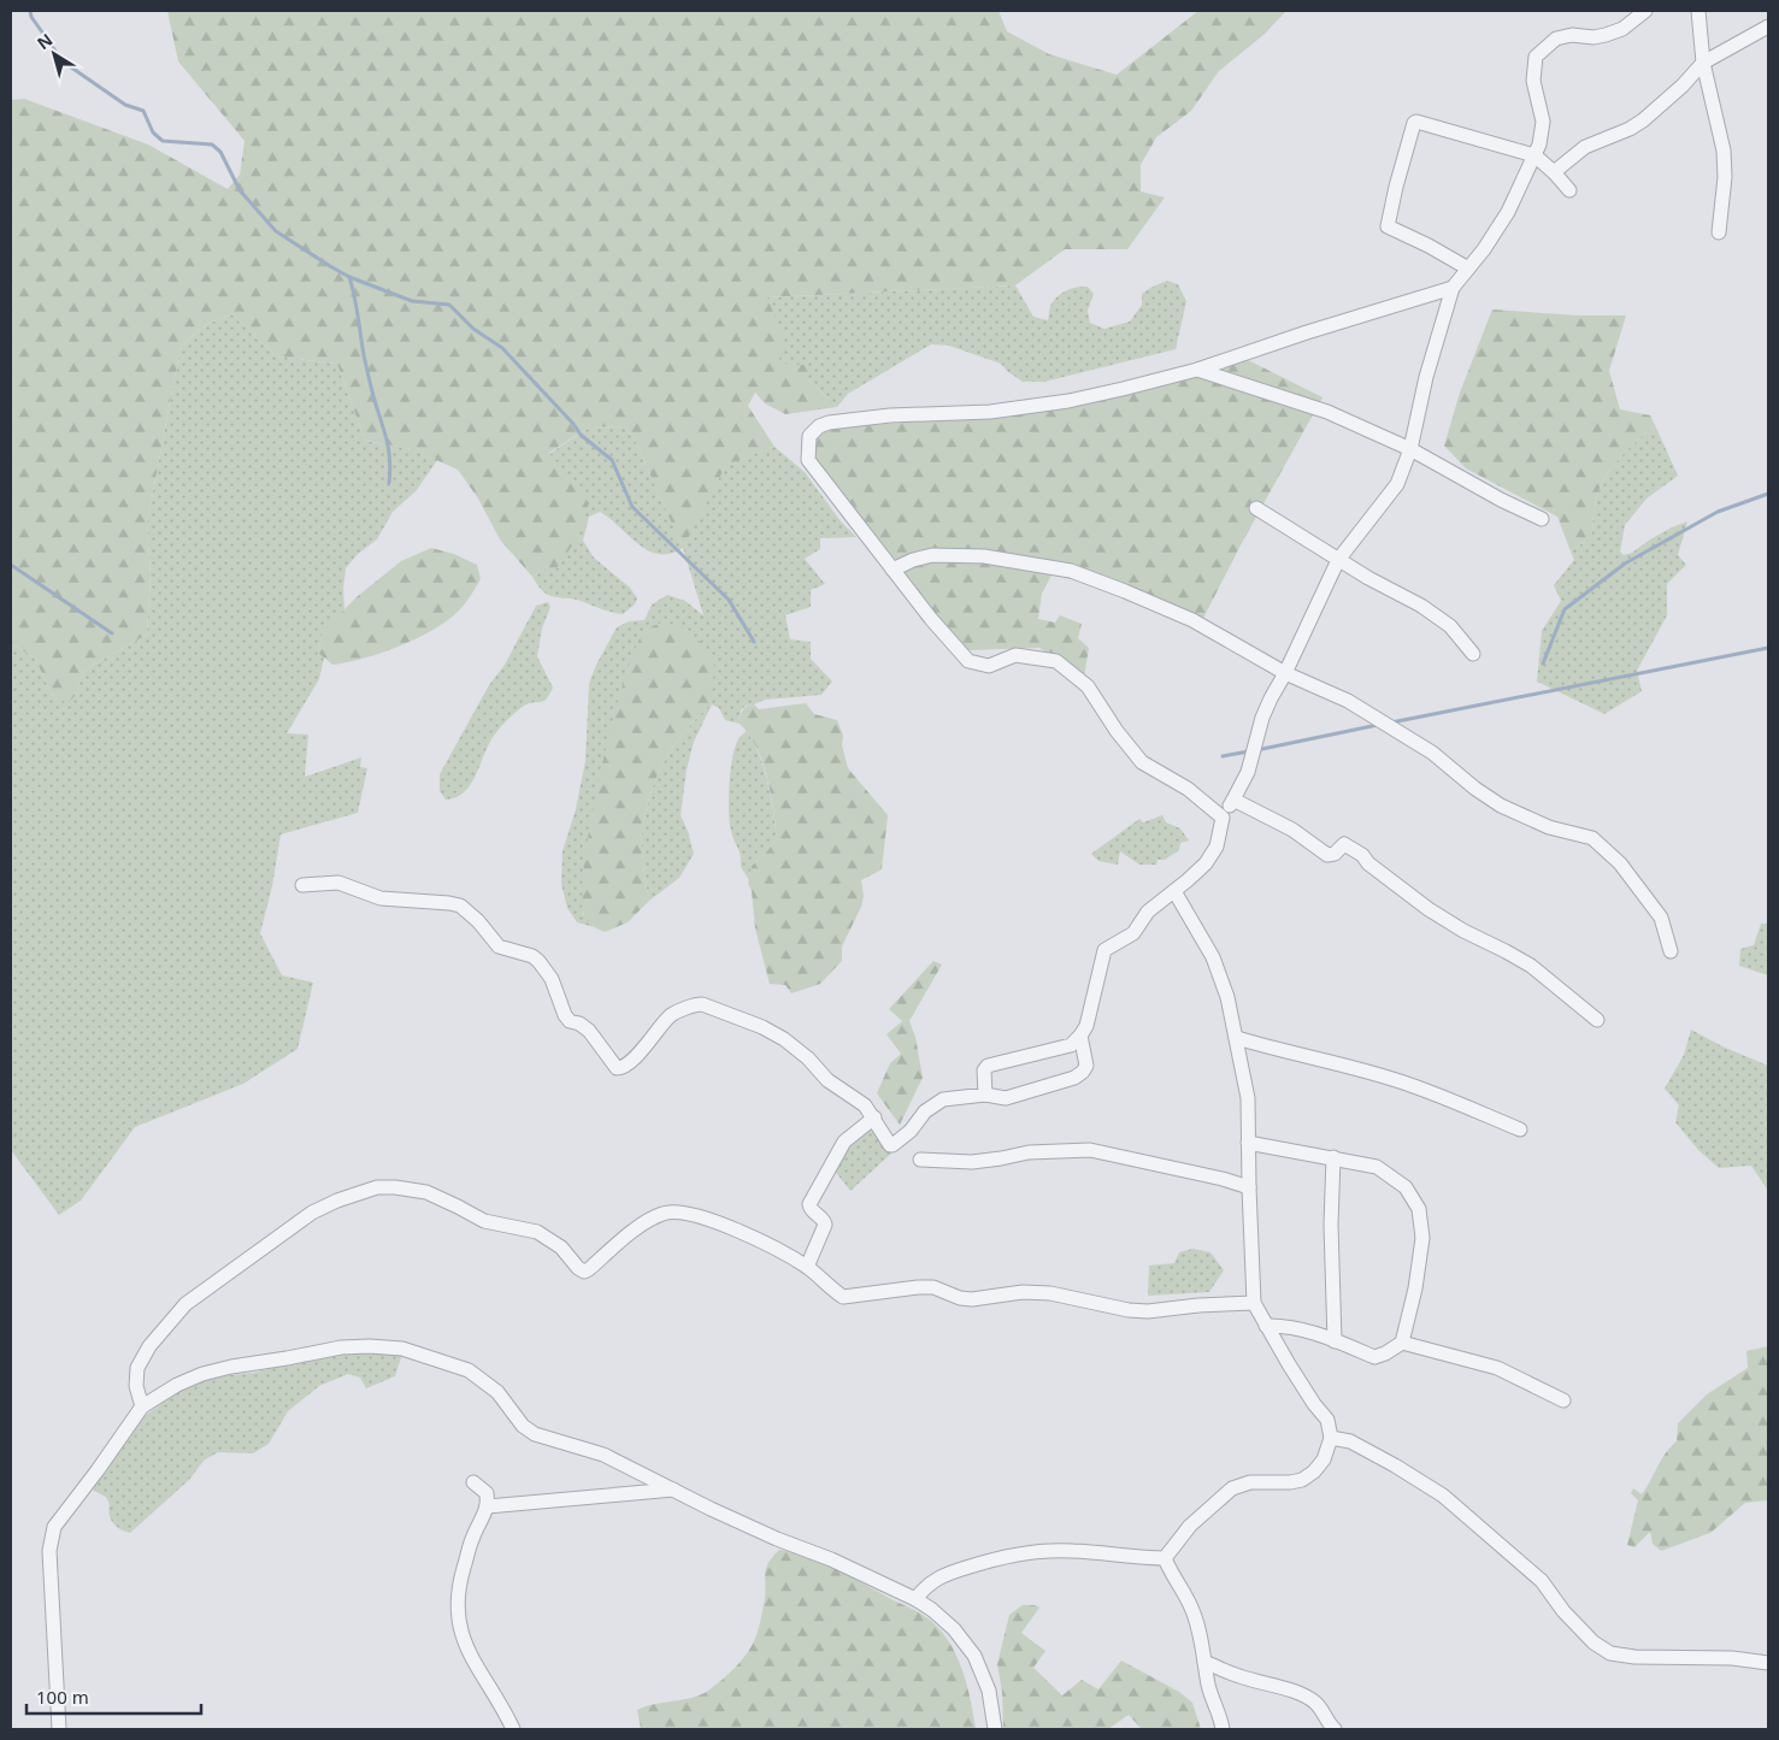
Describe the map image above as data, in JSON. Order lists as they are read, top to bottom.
{
  "scale_bar": "100 m",
  "north": "top left"
}
